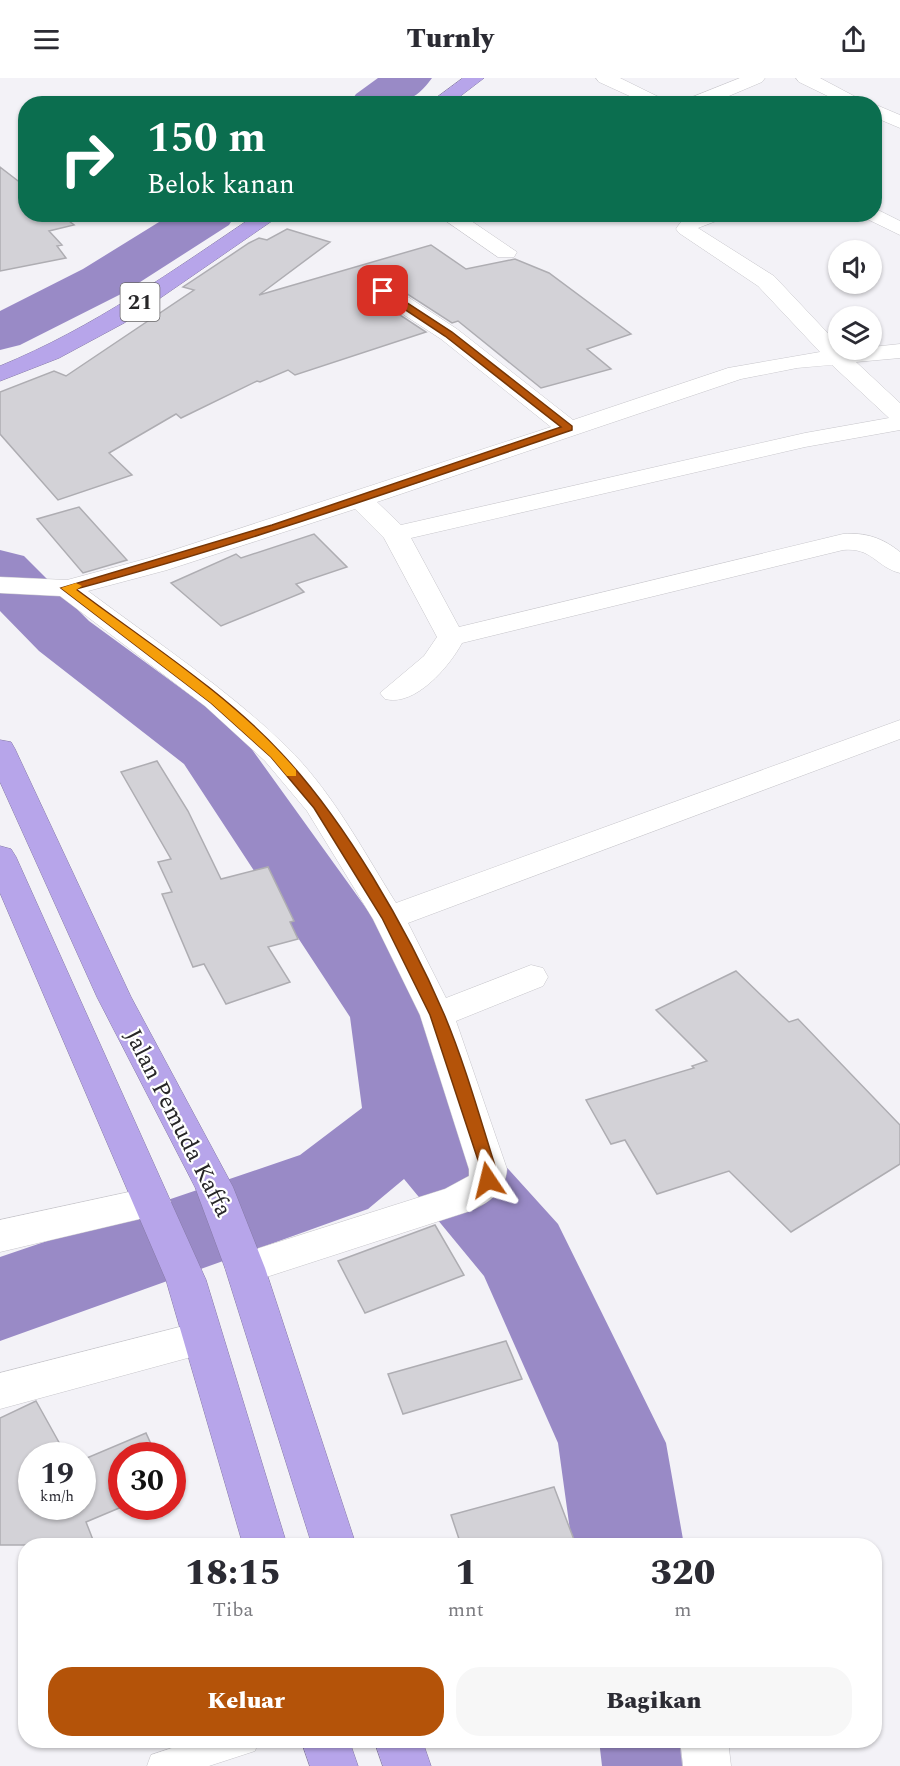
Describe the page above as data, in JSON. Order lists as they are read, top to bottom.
{
  "streets": {
    "highway": ["21", "Jalan Pemuda Kaffa"]
  },
  "page": {
    "header": "Turnly",
    "turn": ["150 m", "Belok kanan"],
    "speed": "19 km/h",
    "limit": "30",
    "eta": [
      "18:15",
      "Tiba",
      "1",
      "mnt",
      "320",
      "m"
    ],
    "buttons": ["Keluar", "Bagikan"]
  }
}
